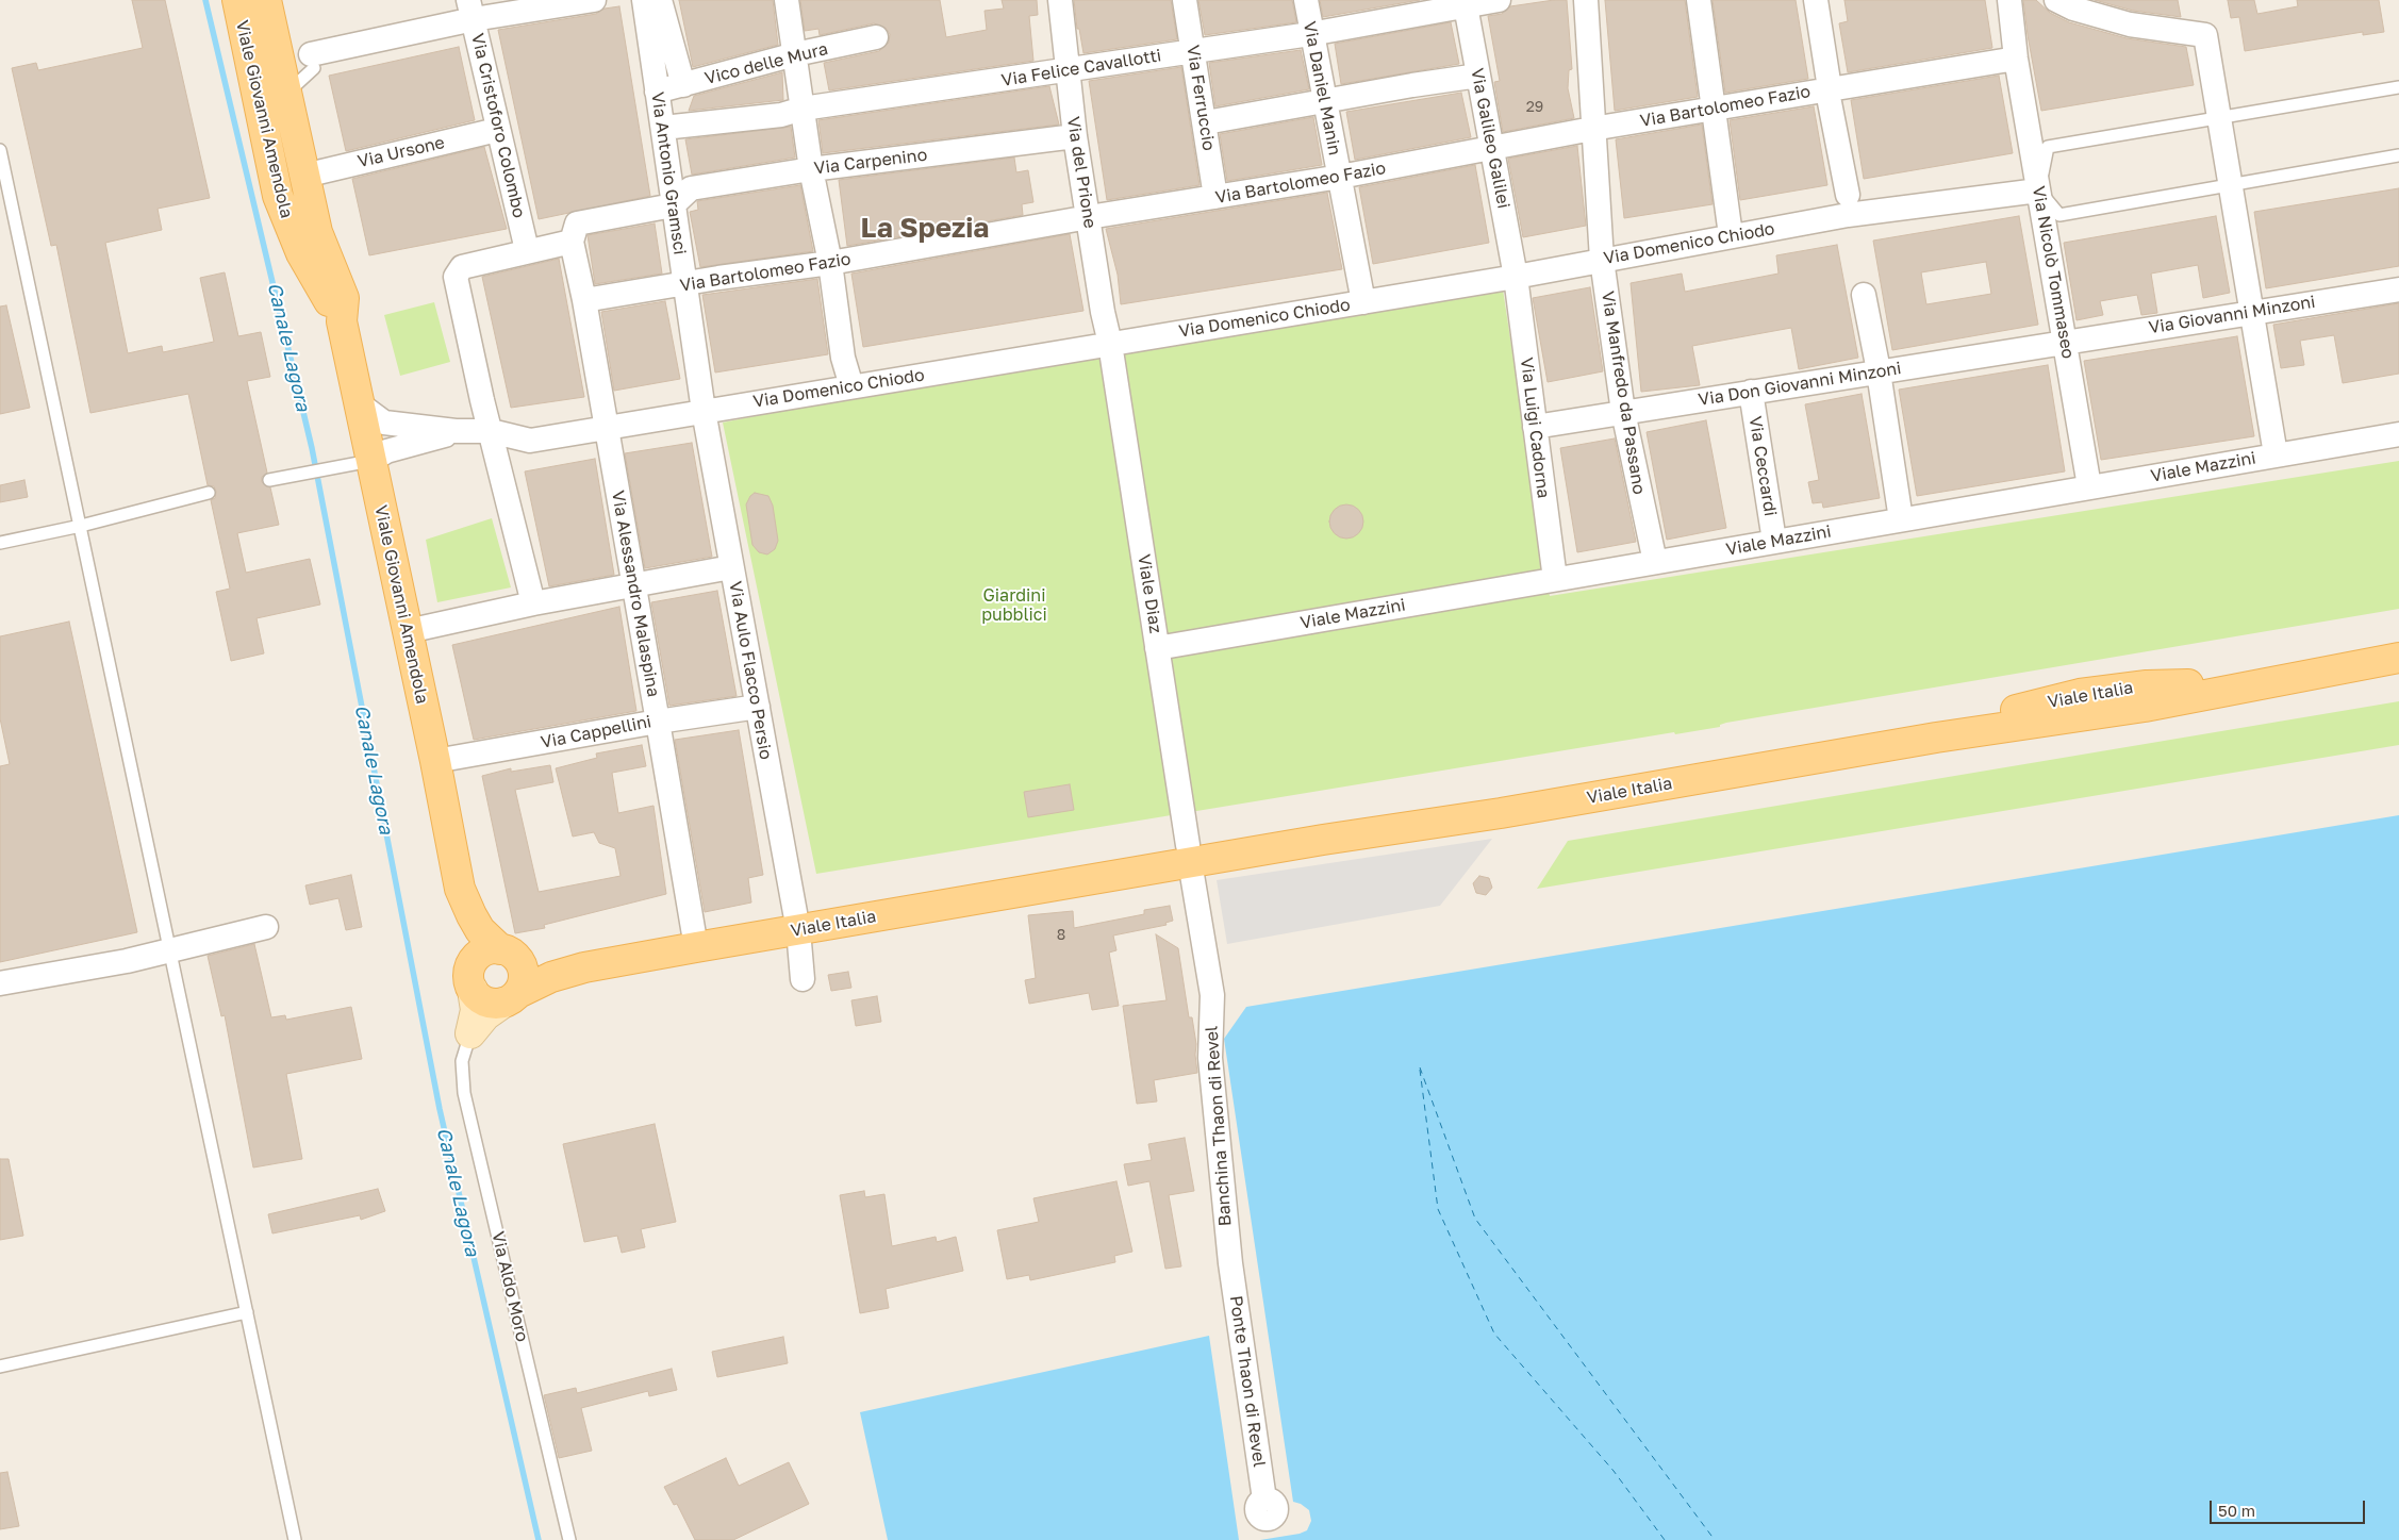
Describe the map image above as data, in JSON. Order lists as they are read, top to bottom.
{
  "streets": {
    "main road": ["Viale Giovanni Amendola", "Viale Italia"],
    "street": [
      "Vico delle Mura",
      "Via Felice Cavallotti",
      "Via Daniel Manin",
      "Via Ferruccio",
      "Via Bartolomeo Fazio",
      "Via Cristoforo Colombo",
      "Via Galileo Galilei",
      "Via Ursone",
      "Via Carpenino",
      "Via del Prione",
      "Via Antonio Gramsci",
      "Via Domenico Chiodo",
      "Via Nicolò Tommaseo",
      "Via Giovanni Minzoni",
      "Via Don Giovanni Minzoni",
      "Via Manfredo da Passano",
      "Via Luigi Cadorna",
      "Via Ceccardi",
      "Viale Mazzini",
      "Via Alessandro Malaspina",
      "Viale Diaz",
      "Via Aulo Flacco Persio",
      "Via Cappellini",
      "Banchina Thaon di Revel",
      "Via Aldo Moro",
      "Ponte Thaon di Revel"
    ]
  },
  "crossings": [
    ["Vico delle Mura", "Via Antonio Gramsci"],
    ["Via Felice Cavallotti", "Via Daniel Manin"],
    ["Via Felice Cavallotti", "Via Ferruccio"],
    ["Via Felice Cavallotti", "Via Galileo Galilei"],
    ["Via Felice Cavallotti", "Via del Prione"],
    ["Via Felice Cavallotti", "Via Antonio Gramsci"],
    ["Via Daniel Manin", "Via Bartolomeo Fazio"],
    ["Via Daniel Manin", "Via Domenico Chiodo"],
    ["Via Ferruccio", "Via Bartolomeo Fazio"],
    ["Via Bartolomeo Fazio", "Via Galileo Galilei"],
    ["Via Bartolomeo Fazio", "Via del Prione"],
    ["Via Bartolomeo Fazio", "Via Antonio Gramsci"],
    ["Via Bartolomeo Fazio", "Via Nicolò Tommaseo"],
    ["Via Bartolomeo Fazio", "Via Manfredo da Passano"],
    ["Via Bartolomeo Fazio", "Via Alessandro Malaspina"],
    ["Viale Giovanni Amendola", "Via Ursone"],
    ["Viale Giovanni Amendola", "Viale Italia"],
    ["Viale Giovanni Amendola", "Via Cappellini"],
    ["Viale Giovanni Amendola", "Via Aldo Moro"],
    ["Via Cristoforo Colombo", "Via Ursone"],
    ["Via Galileo Galilei", "Via Domenico Chiodo"],
    ["Via Galileo Galilei", "Via Luigi Cadorna"],
    ["Via Carpenino", "Via del Prione"],
    ["Via Carpenino", "Via Antonio Gramsci"],
    ["Via del Prione", "Via Domenico Chiodo"],
    ["Via del Prione", "Viale Diaz"],
    ["Via Antonio Gramsci", "Via Domenico Chiodo"],
    ["Via Antonio Gramsci", "Via Aulo Flacco Persio"],
    ["Via Domenico Chiodo", "Via Nicolò Tommaseo"],
    ["Via Domenico Chiodo", "Via Manfredo da Passano"],
    ["Via Domenico Chiodo", "Via Luigi Cadorna"],
    ["Via Domenico Chiodo", "Via Alessandro Malaspina"],
    ["Via Domenico Chiodo", "Viale Diaz"],
    ["Via Domenico Chiodo", "Via Aulo Flacco Persio"],
    ["Via Nicolò Tommaseo", "Via Giovanni Minzoni"],
    ["Via Nicolò Tommaseo", "Via Don Giovanni Minzoni"],
    ["Via Nicolò Tommaseo", "Viale Mazzini"],
    ["Via Giovanni Minzoni", "Via Don Giovanni Minzoni"],
    ["Via Don Giovanni Minzoni", "Via Manfredo da Passano"],
    ["Via Don Giovanni Minzoni", "Via Luigi Cadorna"],
    ["Via Don Giovanni Minzoni", "Via Ceccardi"],
    ["Via Manfredo da Passano", "Viale Mazzini"],
    ["Via Luigi Cadorna", "Viale Mazzini"],
    ["Via Ceccardi", "Viale Mazzini"],
    ["Viale Mazzini", "Viale Diaz"],
    ["Via Alessandro Malaspina", "Viale Italia"],
    ["Via Alessandro Malaspina", "Via Cappellini"],
    ["Viale Diaz", "Viale Italia"],
    ["Viale Diaz", "Banchina Thaon di Revel"],
    ["Via Aulo Flacco Persio", "Viale Italia"],
    ["Via Aulo Flacco Persio", "Via Cappellini"],
    ["Viale Italia", "Banchina Thaon di Revel"],
    ["Viale Italia", "Via Aldo Moro"],
    ["Banchina Thaon di Revel", "Ponte Thaon di Revel"]
  ],
  "districts": ["La Spezia"],
  "water": ["Canale Lagora"],
  "parks": ["Giardini pubblici"],
  "house_numbers": ["29", "8"],
  "scale_bar": "50 m"
}
